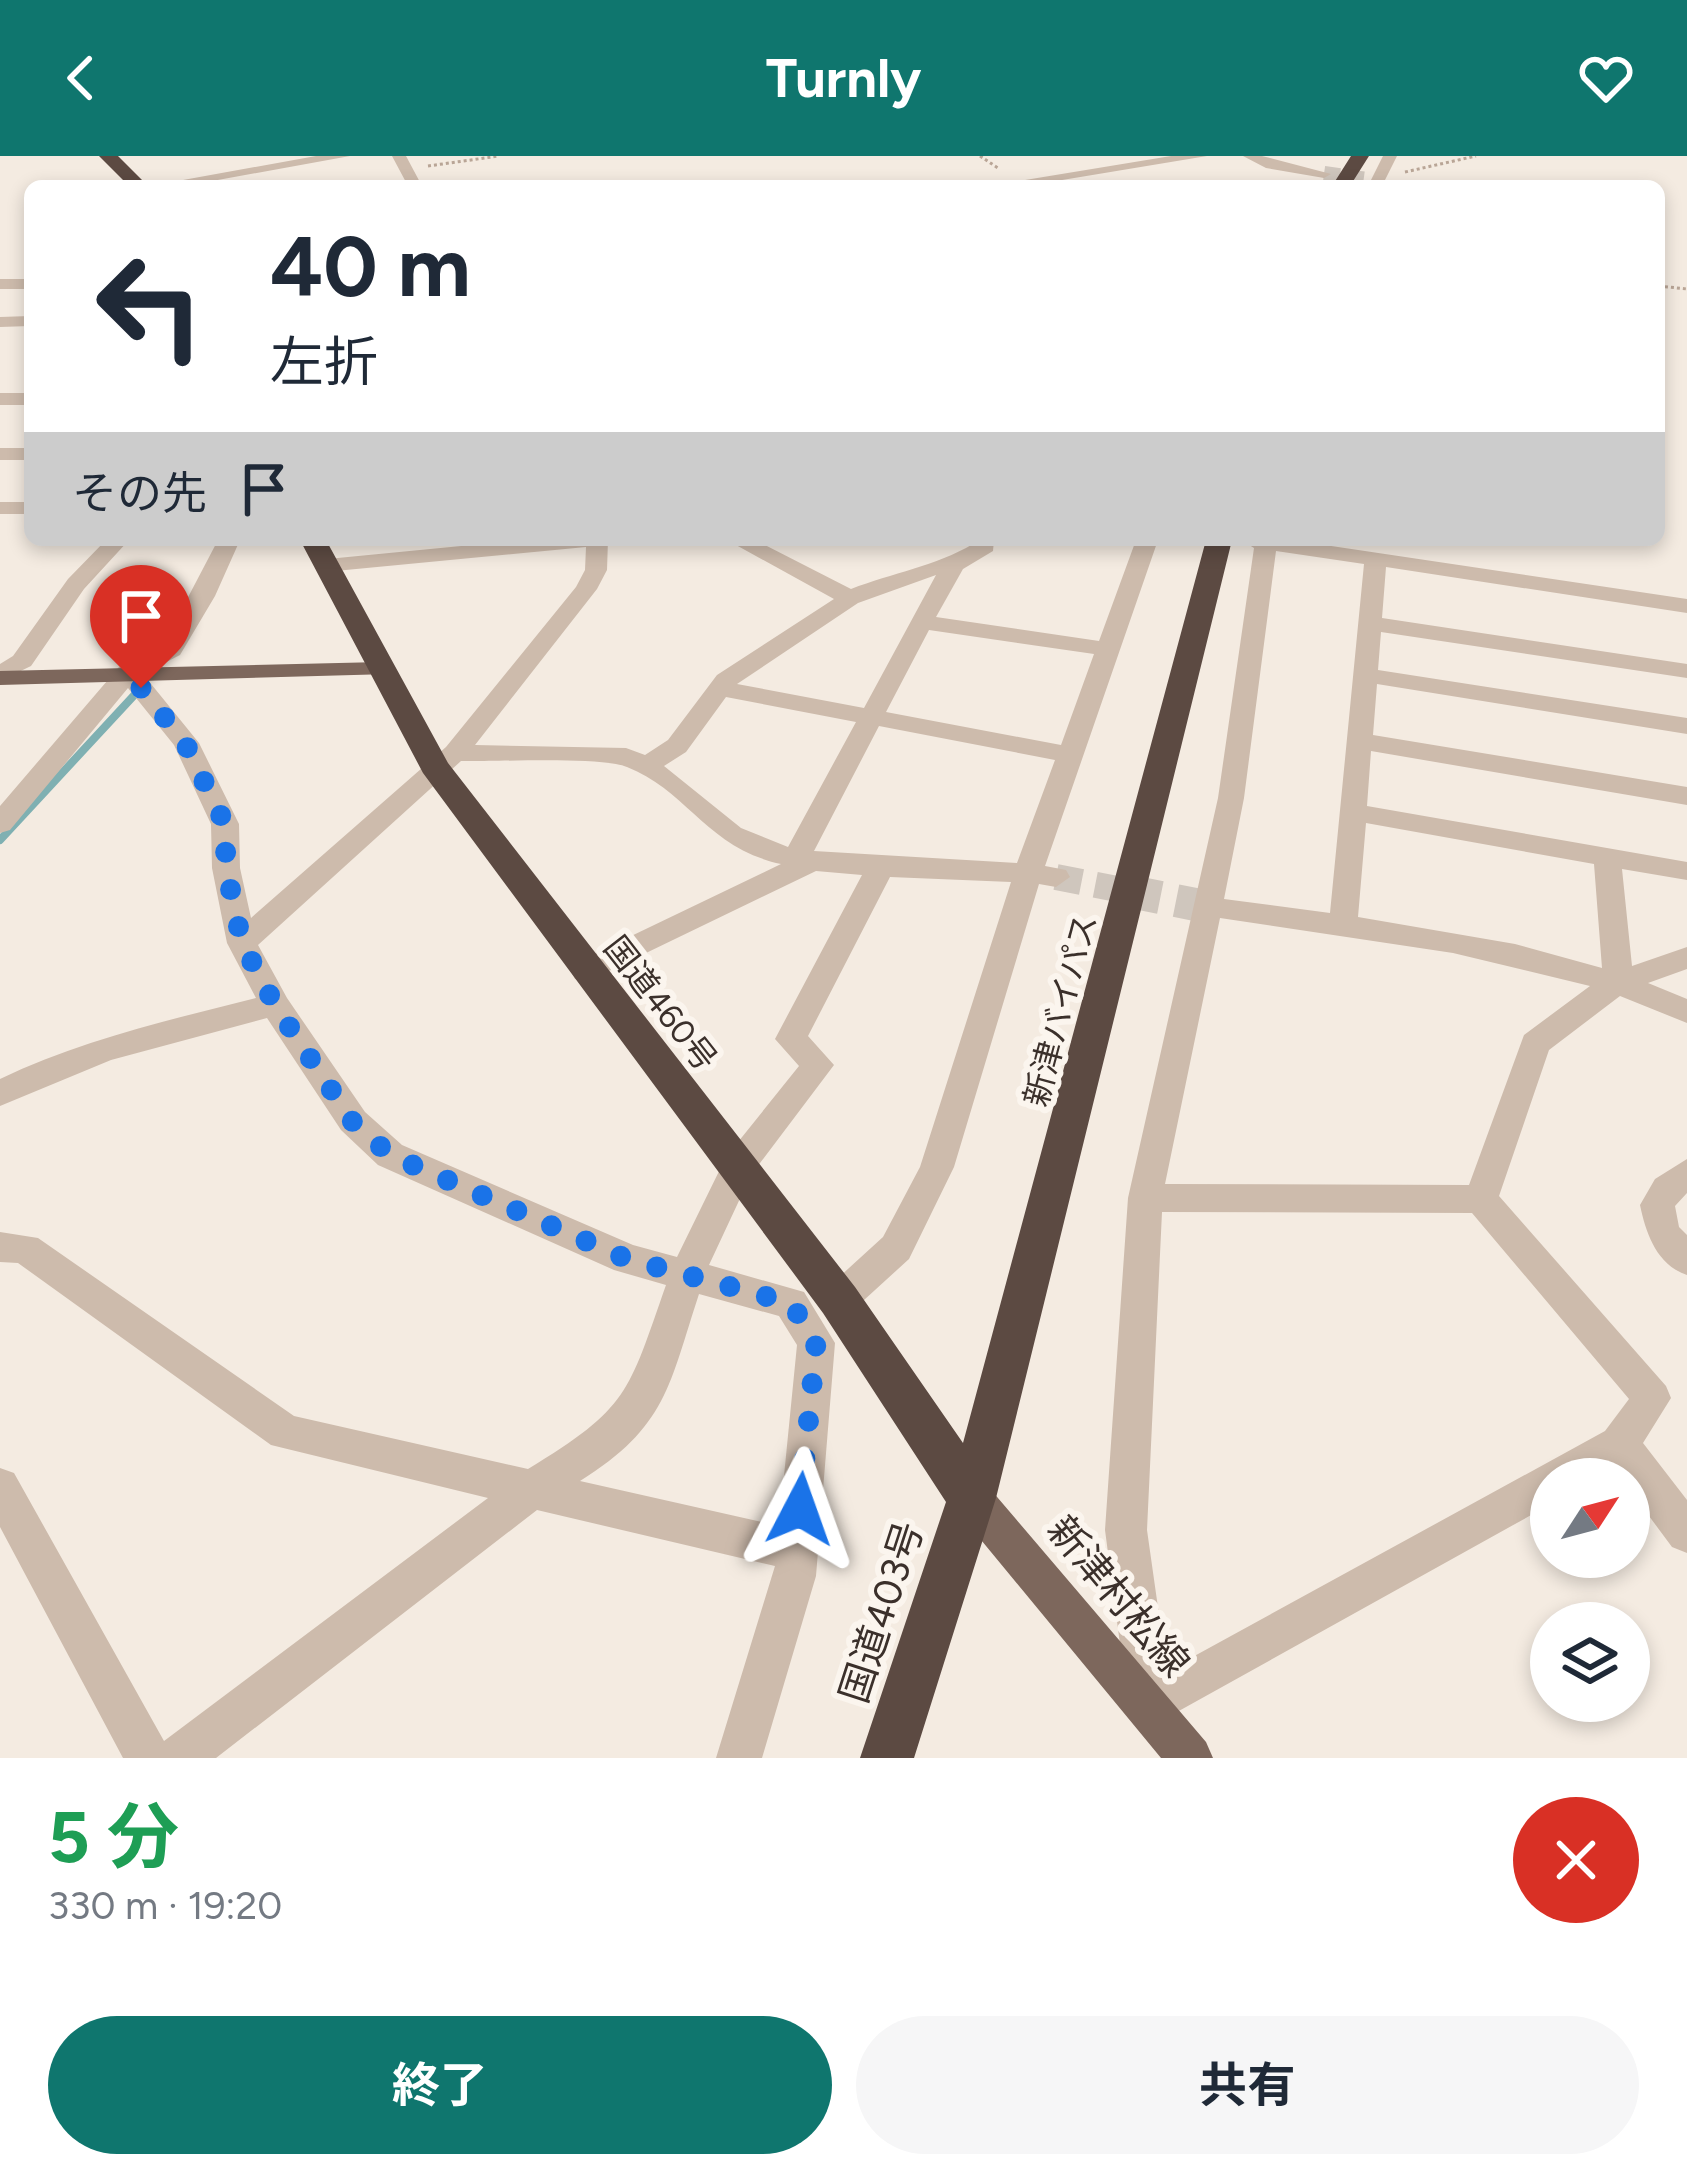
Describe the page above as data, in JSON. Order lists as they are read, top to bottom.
{
  "streets": {
    "highway": ["国道460号", "新津バイパス", "国道403号"],
    "main road": ["新津村松線"]
  },
  "crossings": [
    ["国道460号", "新津バイパス"],
    ["国道460号", "新津村松線"],
    ["国道460号", "国道403号"],
    ["新津バイパス", "新津村松線"],
    ["新津バイパス", "国道403号"],
    ["新津村松線", "国道403号"]
  ],
  "north": "top right",
  "page": {
    "header": "Turnly",
    "turn": ["40 m", "左折"],
    "then": "その先",
    "heading": ["5 分", "330 m · 19:20"],
    "buttons": ["終了", "共有"]
  }
}
